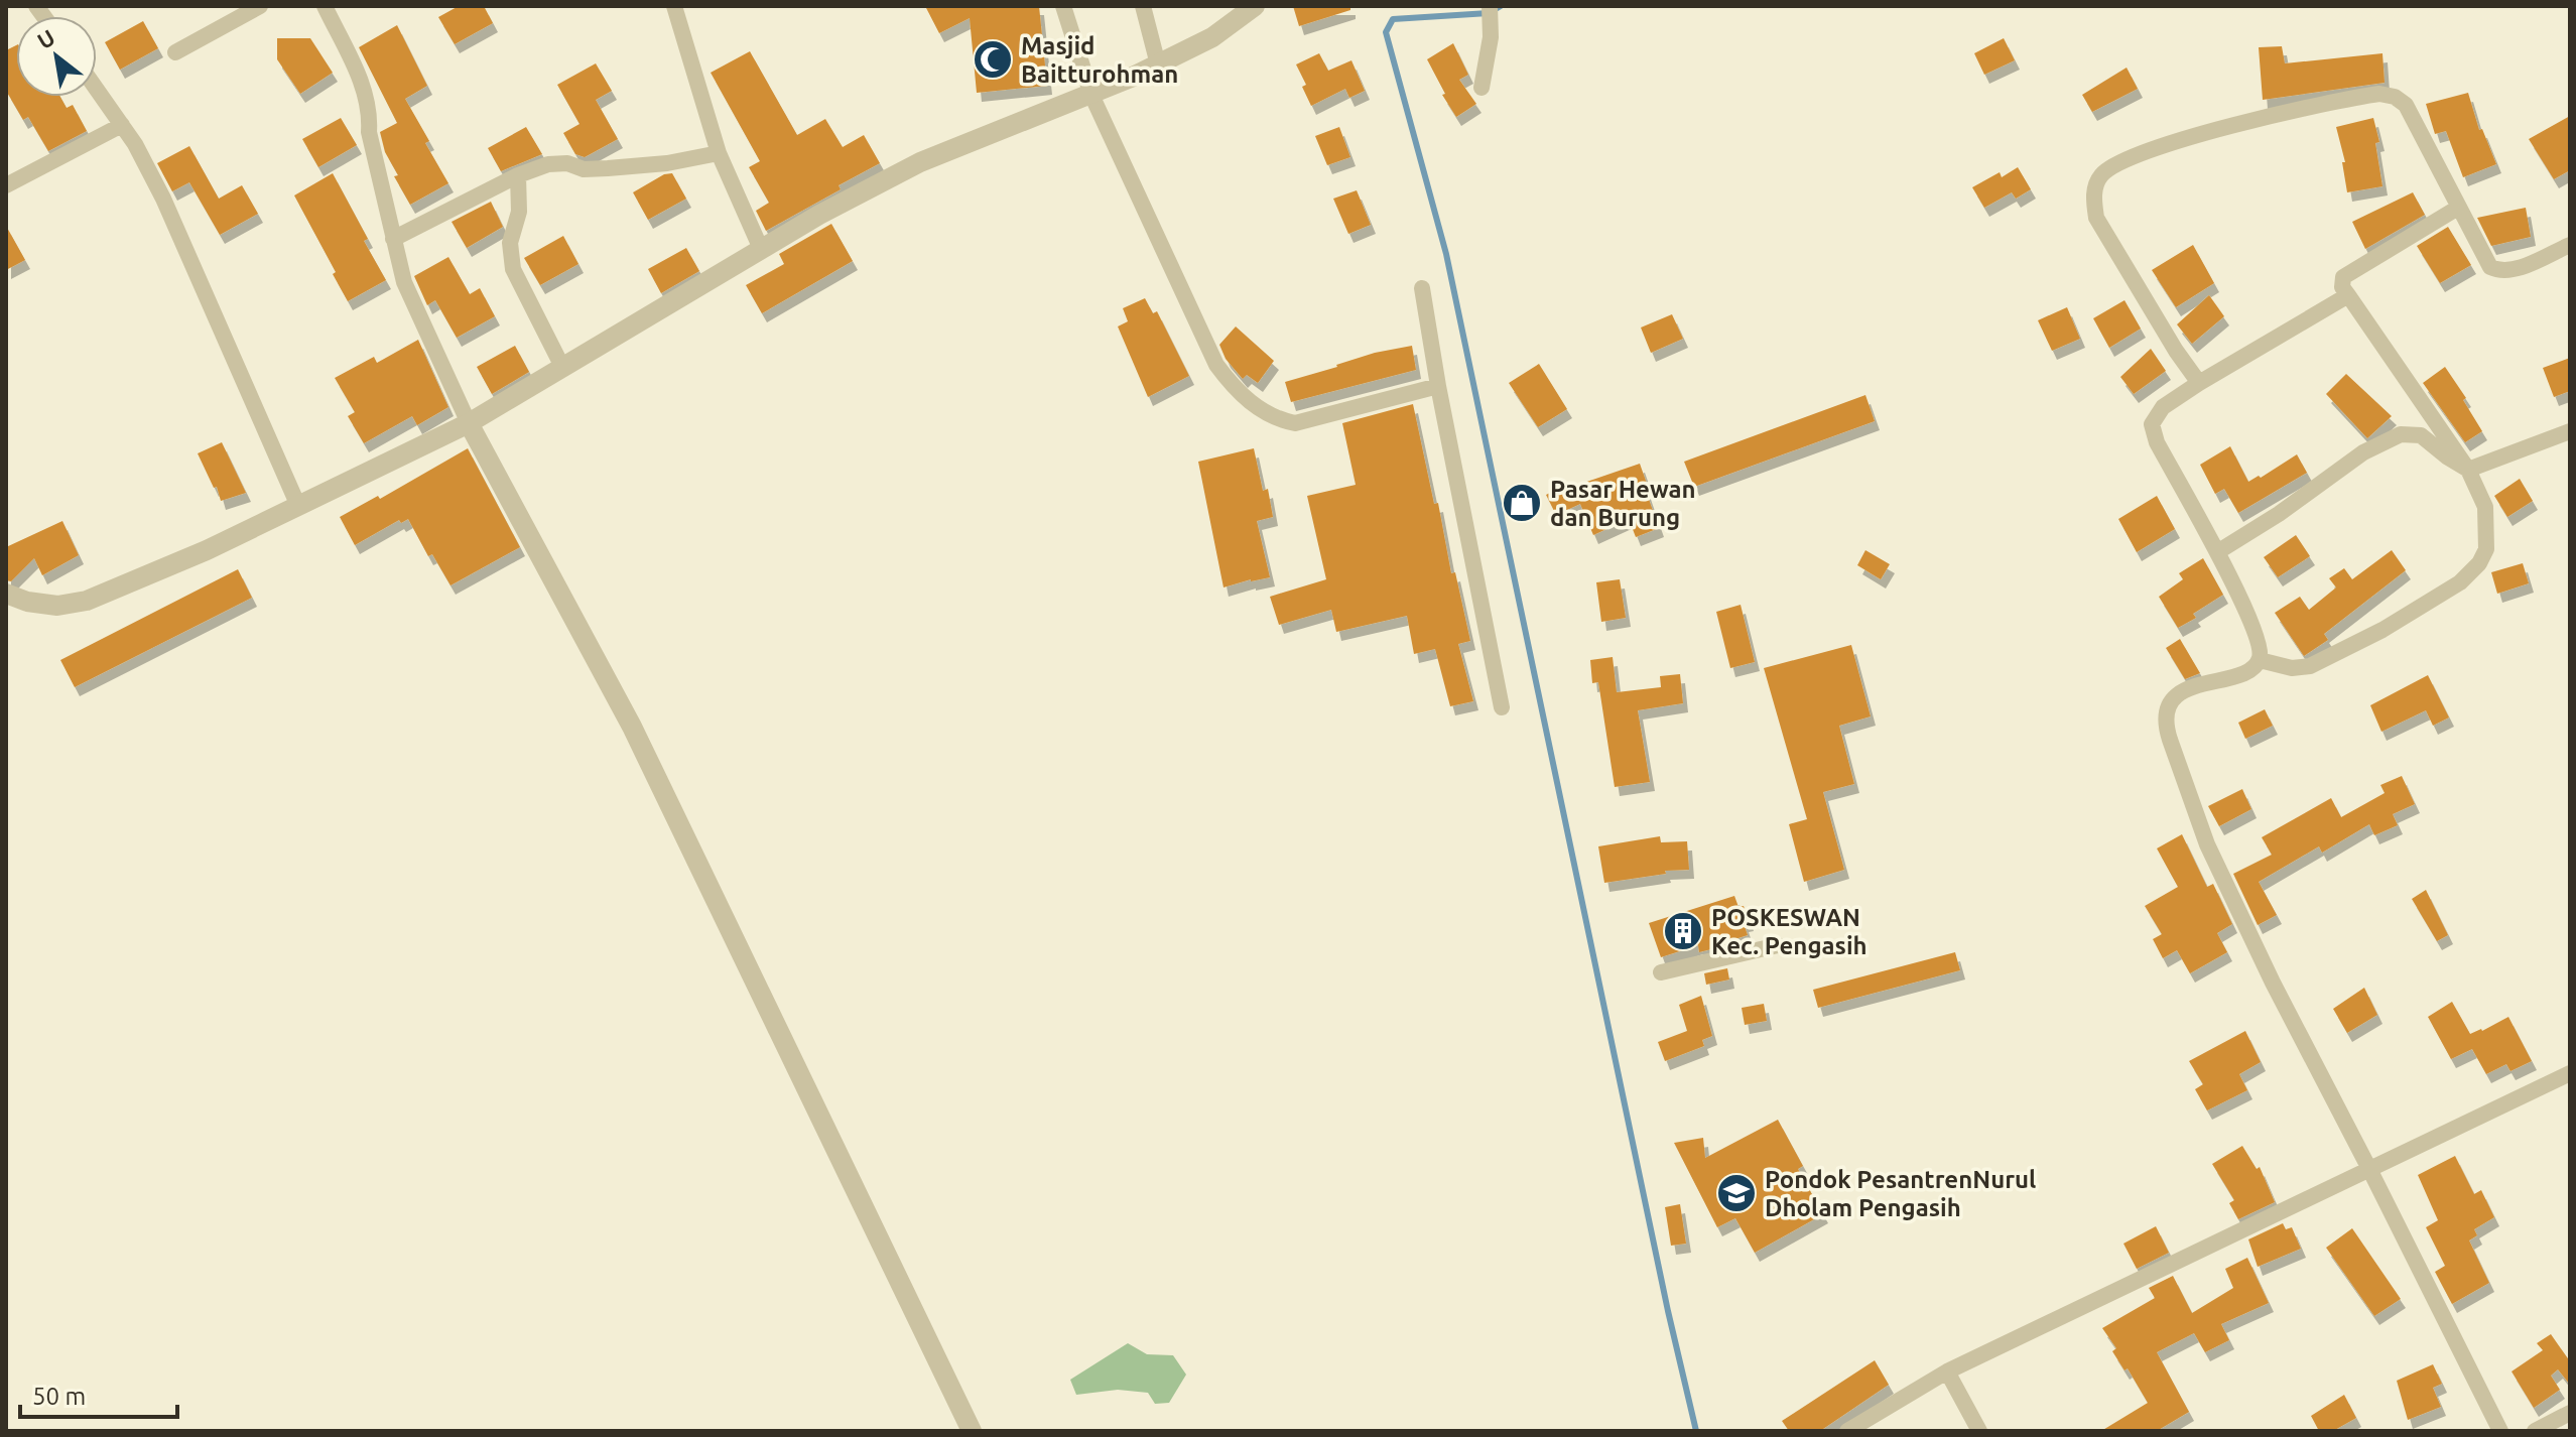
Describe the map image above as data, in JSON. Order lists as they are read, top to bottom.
{
  "places": {
    "mosque": ["Masjid Baitturohman"],
    "shop": ["Pasar Hewan dan Burung"],
    "building": ["POSKESWAN Kec. Pengasih"],
    "school or university": ["Pondok PesantrenNurul Dholam Pengasih"]
  },
  "scale_bar": "50 m",
  "north": "top left"
}
